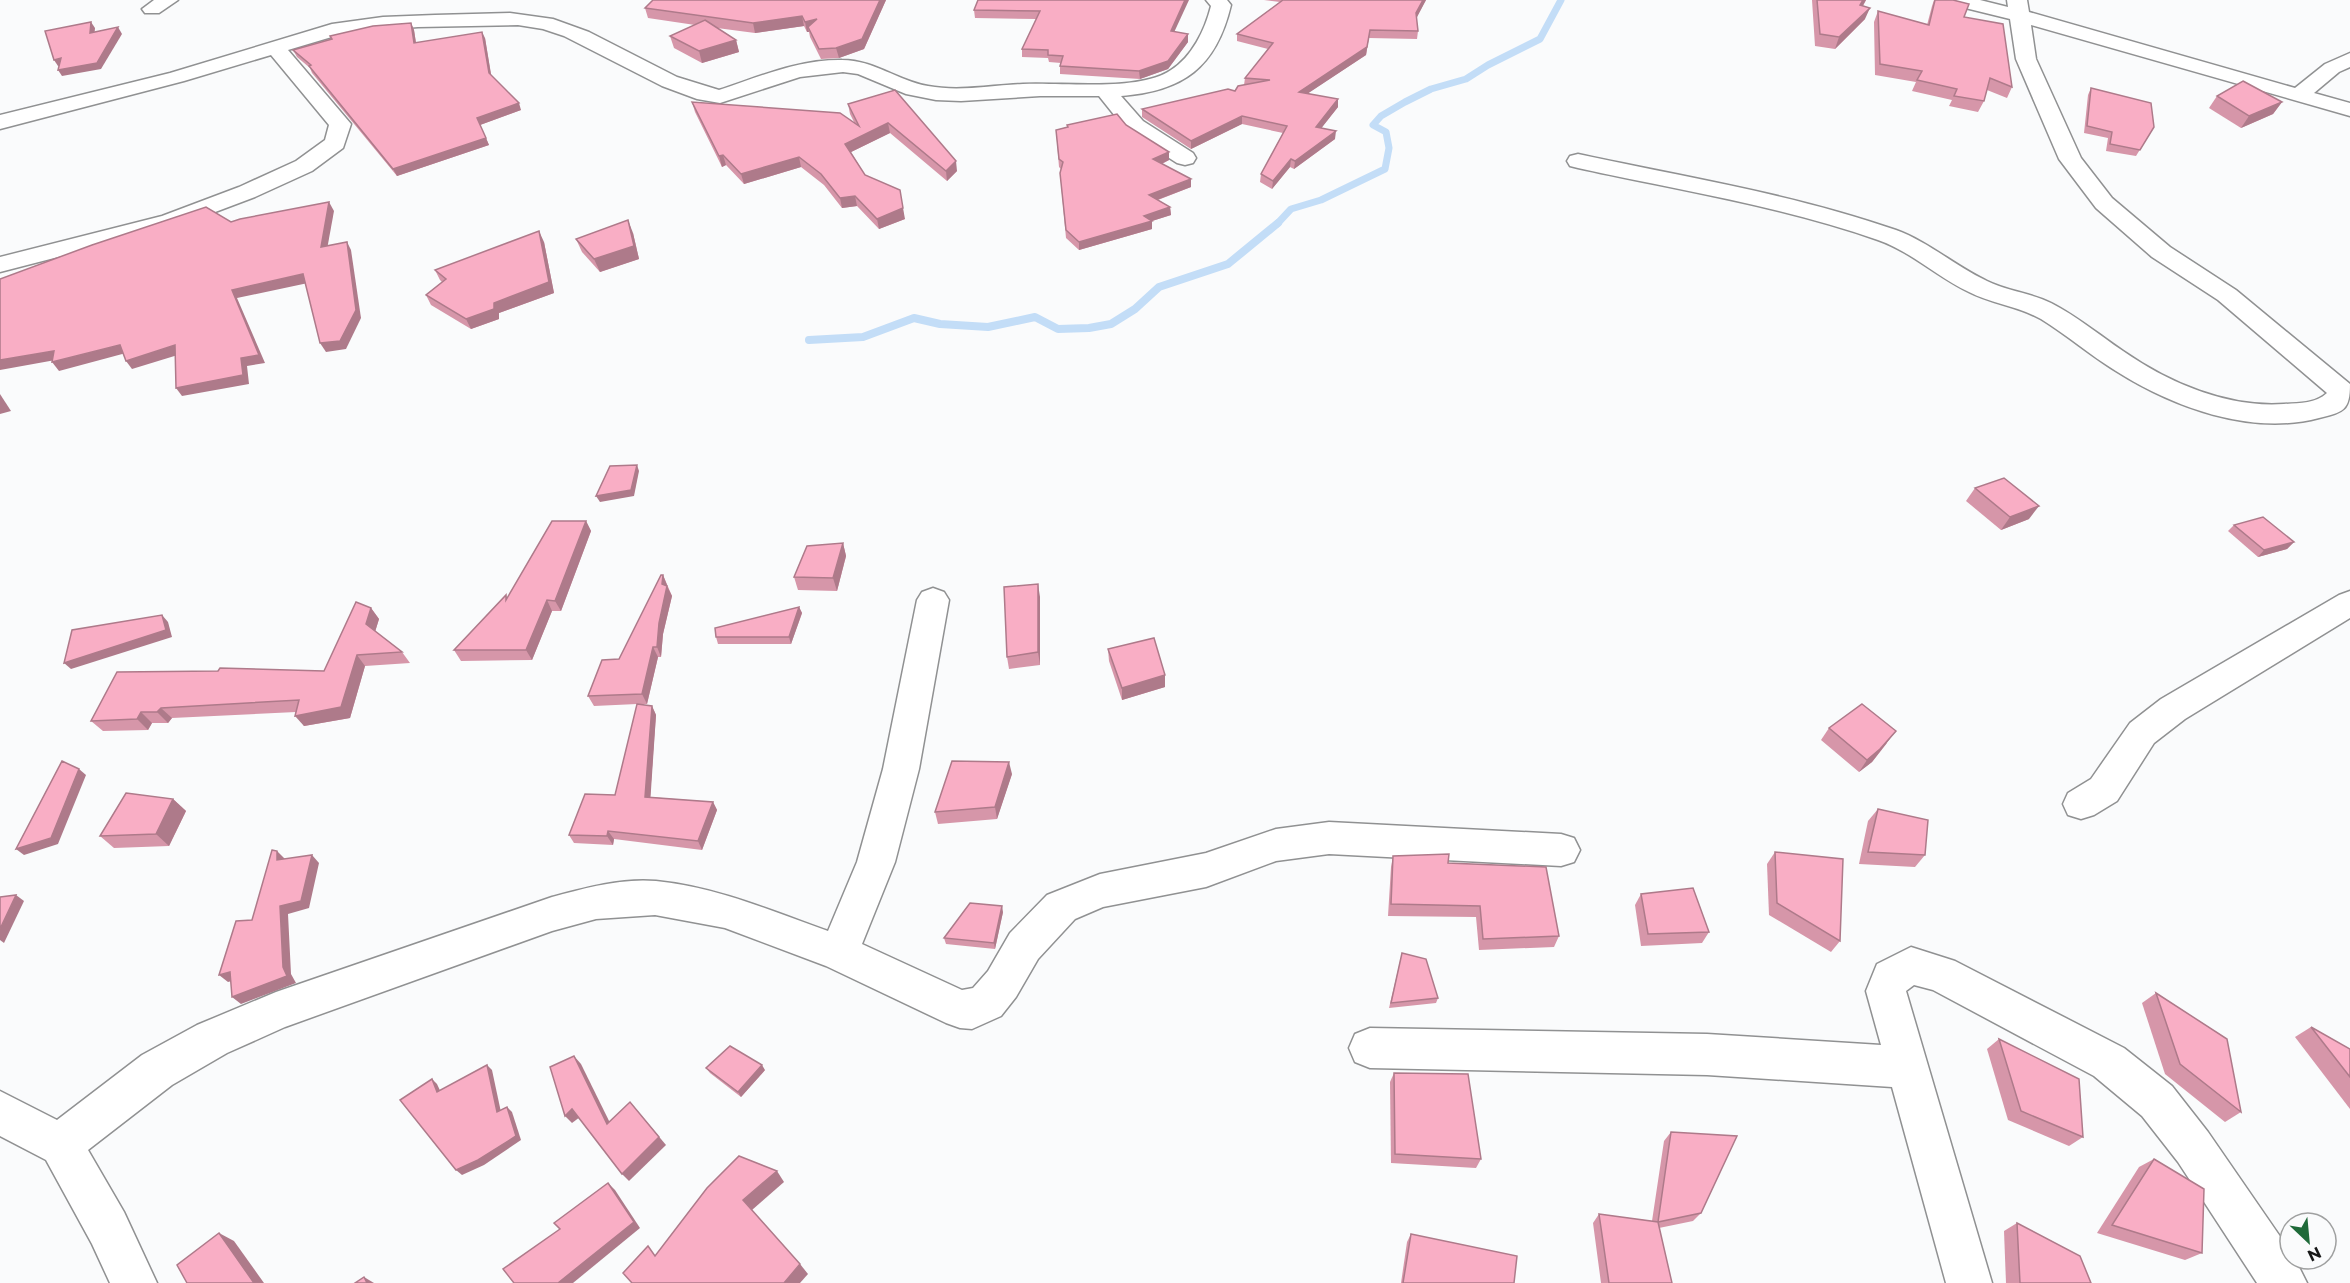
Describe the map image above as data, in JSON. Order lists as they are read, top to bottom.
{
  "north": "bottom right"
}
